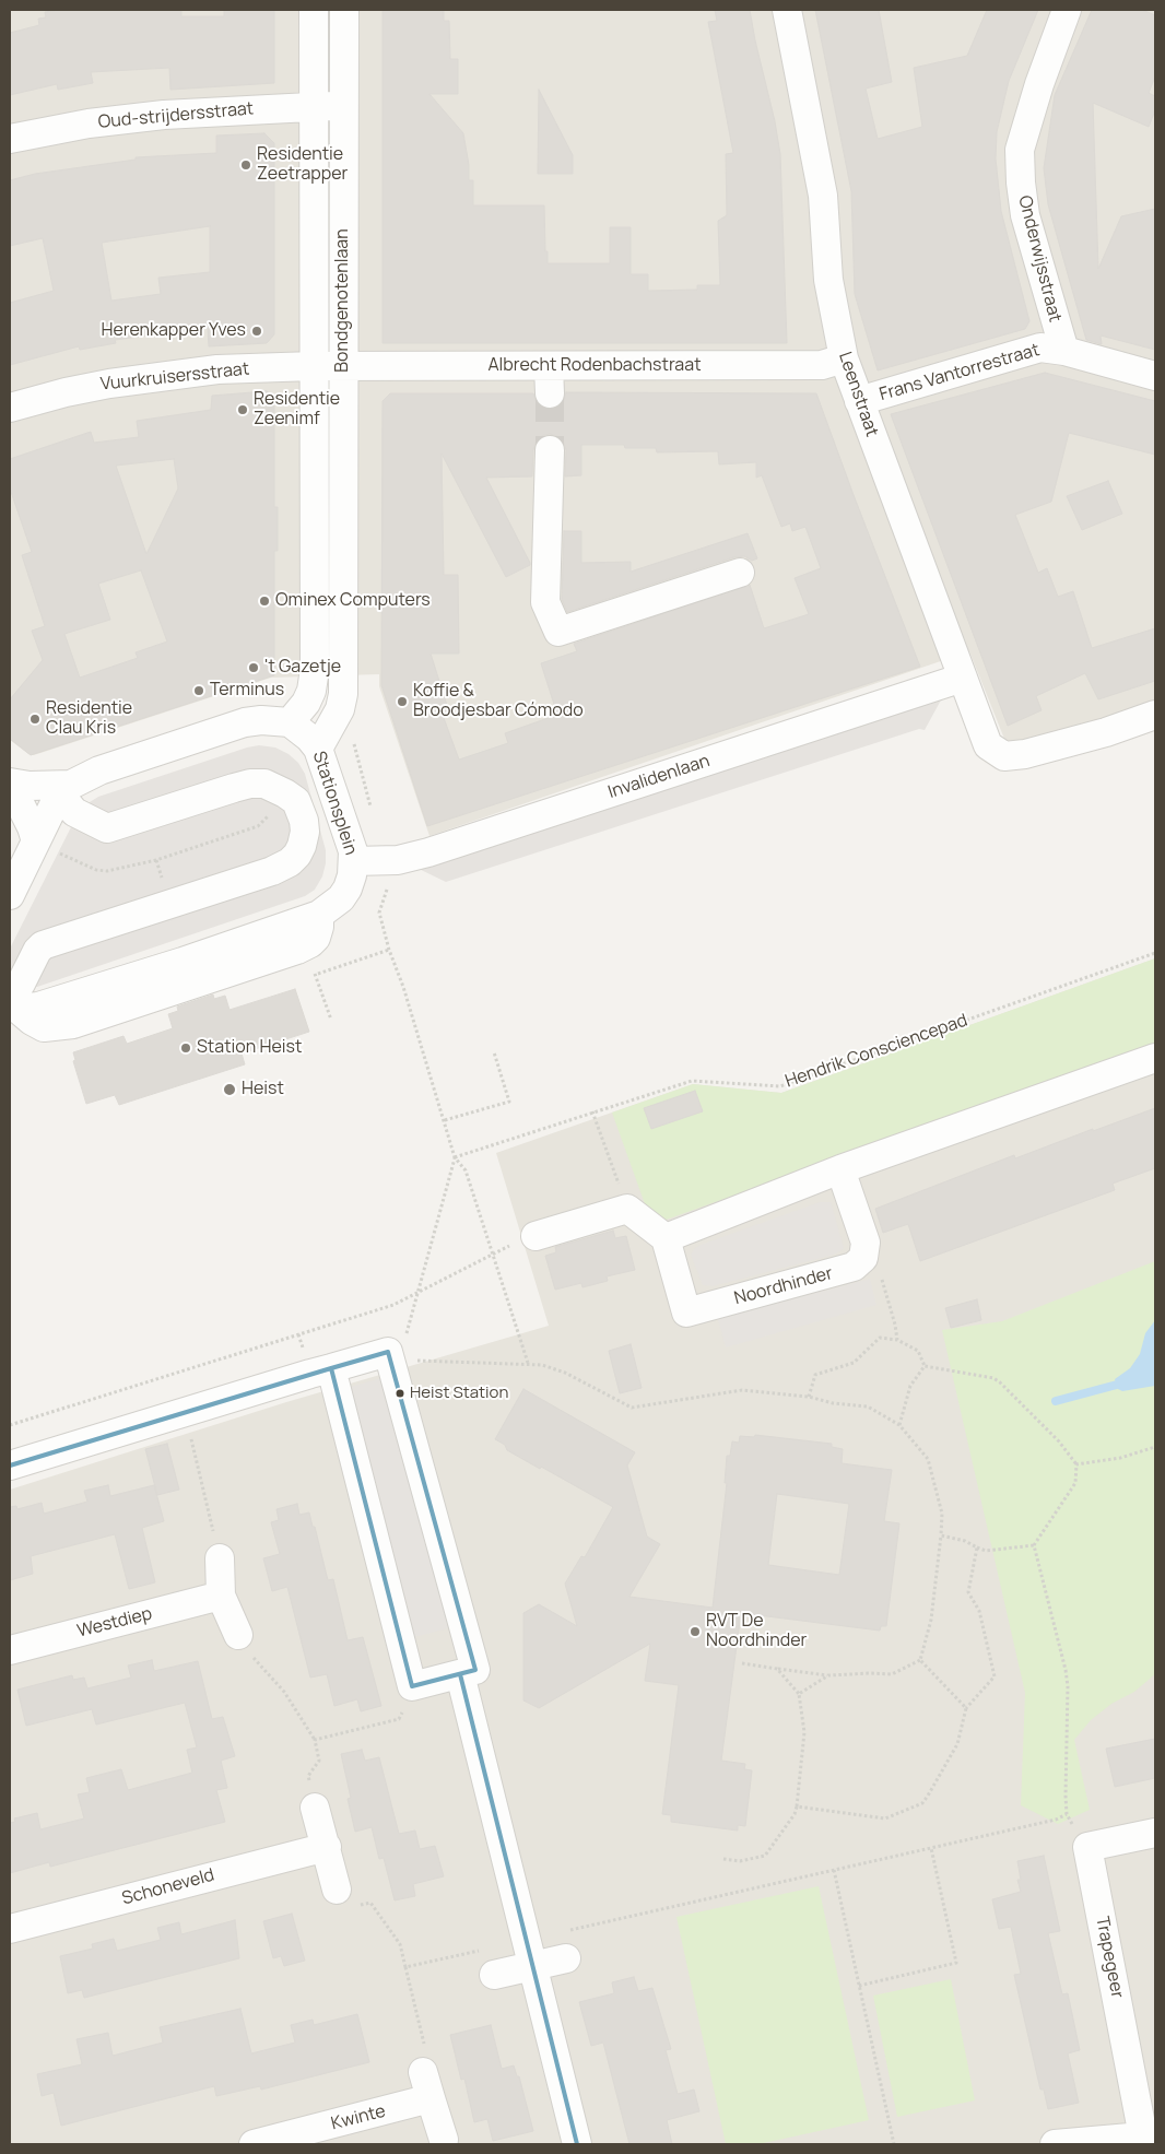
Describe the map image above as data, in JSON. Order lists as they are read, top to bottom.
{
  "streets": {
    "street": [
      "Oud-strijdersstraat",
      "Onderwijsstraat",
      "Bondgenotenlaan",
      "Albrecht Rodenbachstraat",
      "Frans Vantorrestraat",
      "Vuurkruisersstraat",
      "Leenstraat",
      "Invalidenlaan",
      "Stationsplein",
      "Noordhinder",
      "Westdiep",
      "Schoneveld",
      "Trapegeer",
      "Kwinte"
    ],
    "path": ["Hendrik Consciencepad"]
  },
  "crossings": [
    ["Oud-strijdersstraat", "Bondgenotenlaan"],
    ["Onderwijsstraat", "Frans Vantorrestraat"],
    ["Bondgenotenlaan", "Albrecht Rodenbachstraat"],
    ["Bondgenotenlaan", "Vuurkruisersstraat"],
    ["Bondgenotenlaan", "Stationsplein"],
    ["Albrecht Rodenbachstraat", "Vuurkruisersstraat"],
    ["Albrecht Rodenbachstraat", "Leenstraat"],
    ["Frans Vantorrestraat", "Leenstraat"],
    ["Leenstraat", "Invalidenlaan"],
    ["Invalidenlaan", "Stationsplein"]
  ],
  "places": [
    "Residentie Zeetrapper",
    "Herenkapper Yves",
    "Residentie Zeenimf",
    "Ominex Computers",
    "'t Gazetje",
    "Terminus",
    "Koffie & Broodjesbar Cómodo",
    "Residentie Clau Kris",
    "Station Heist",
    "Heist",
    "Heist Station",
    "RVT De Noordhinder"
  ]
}
